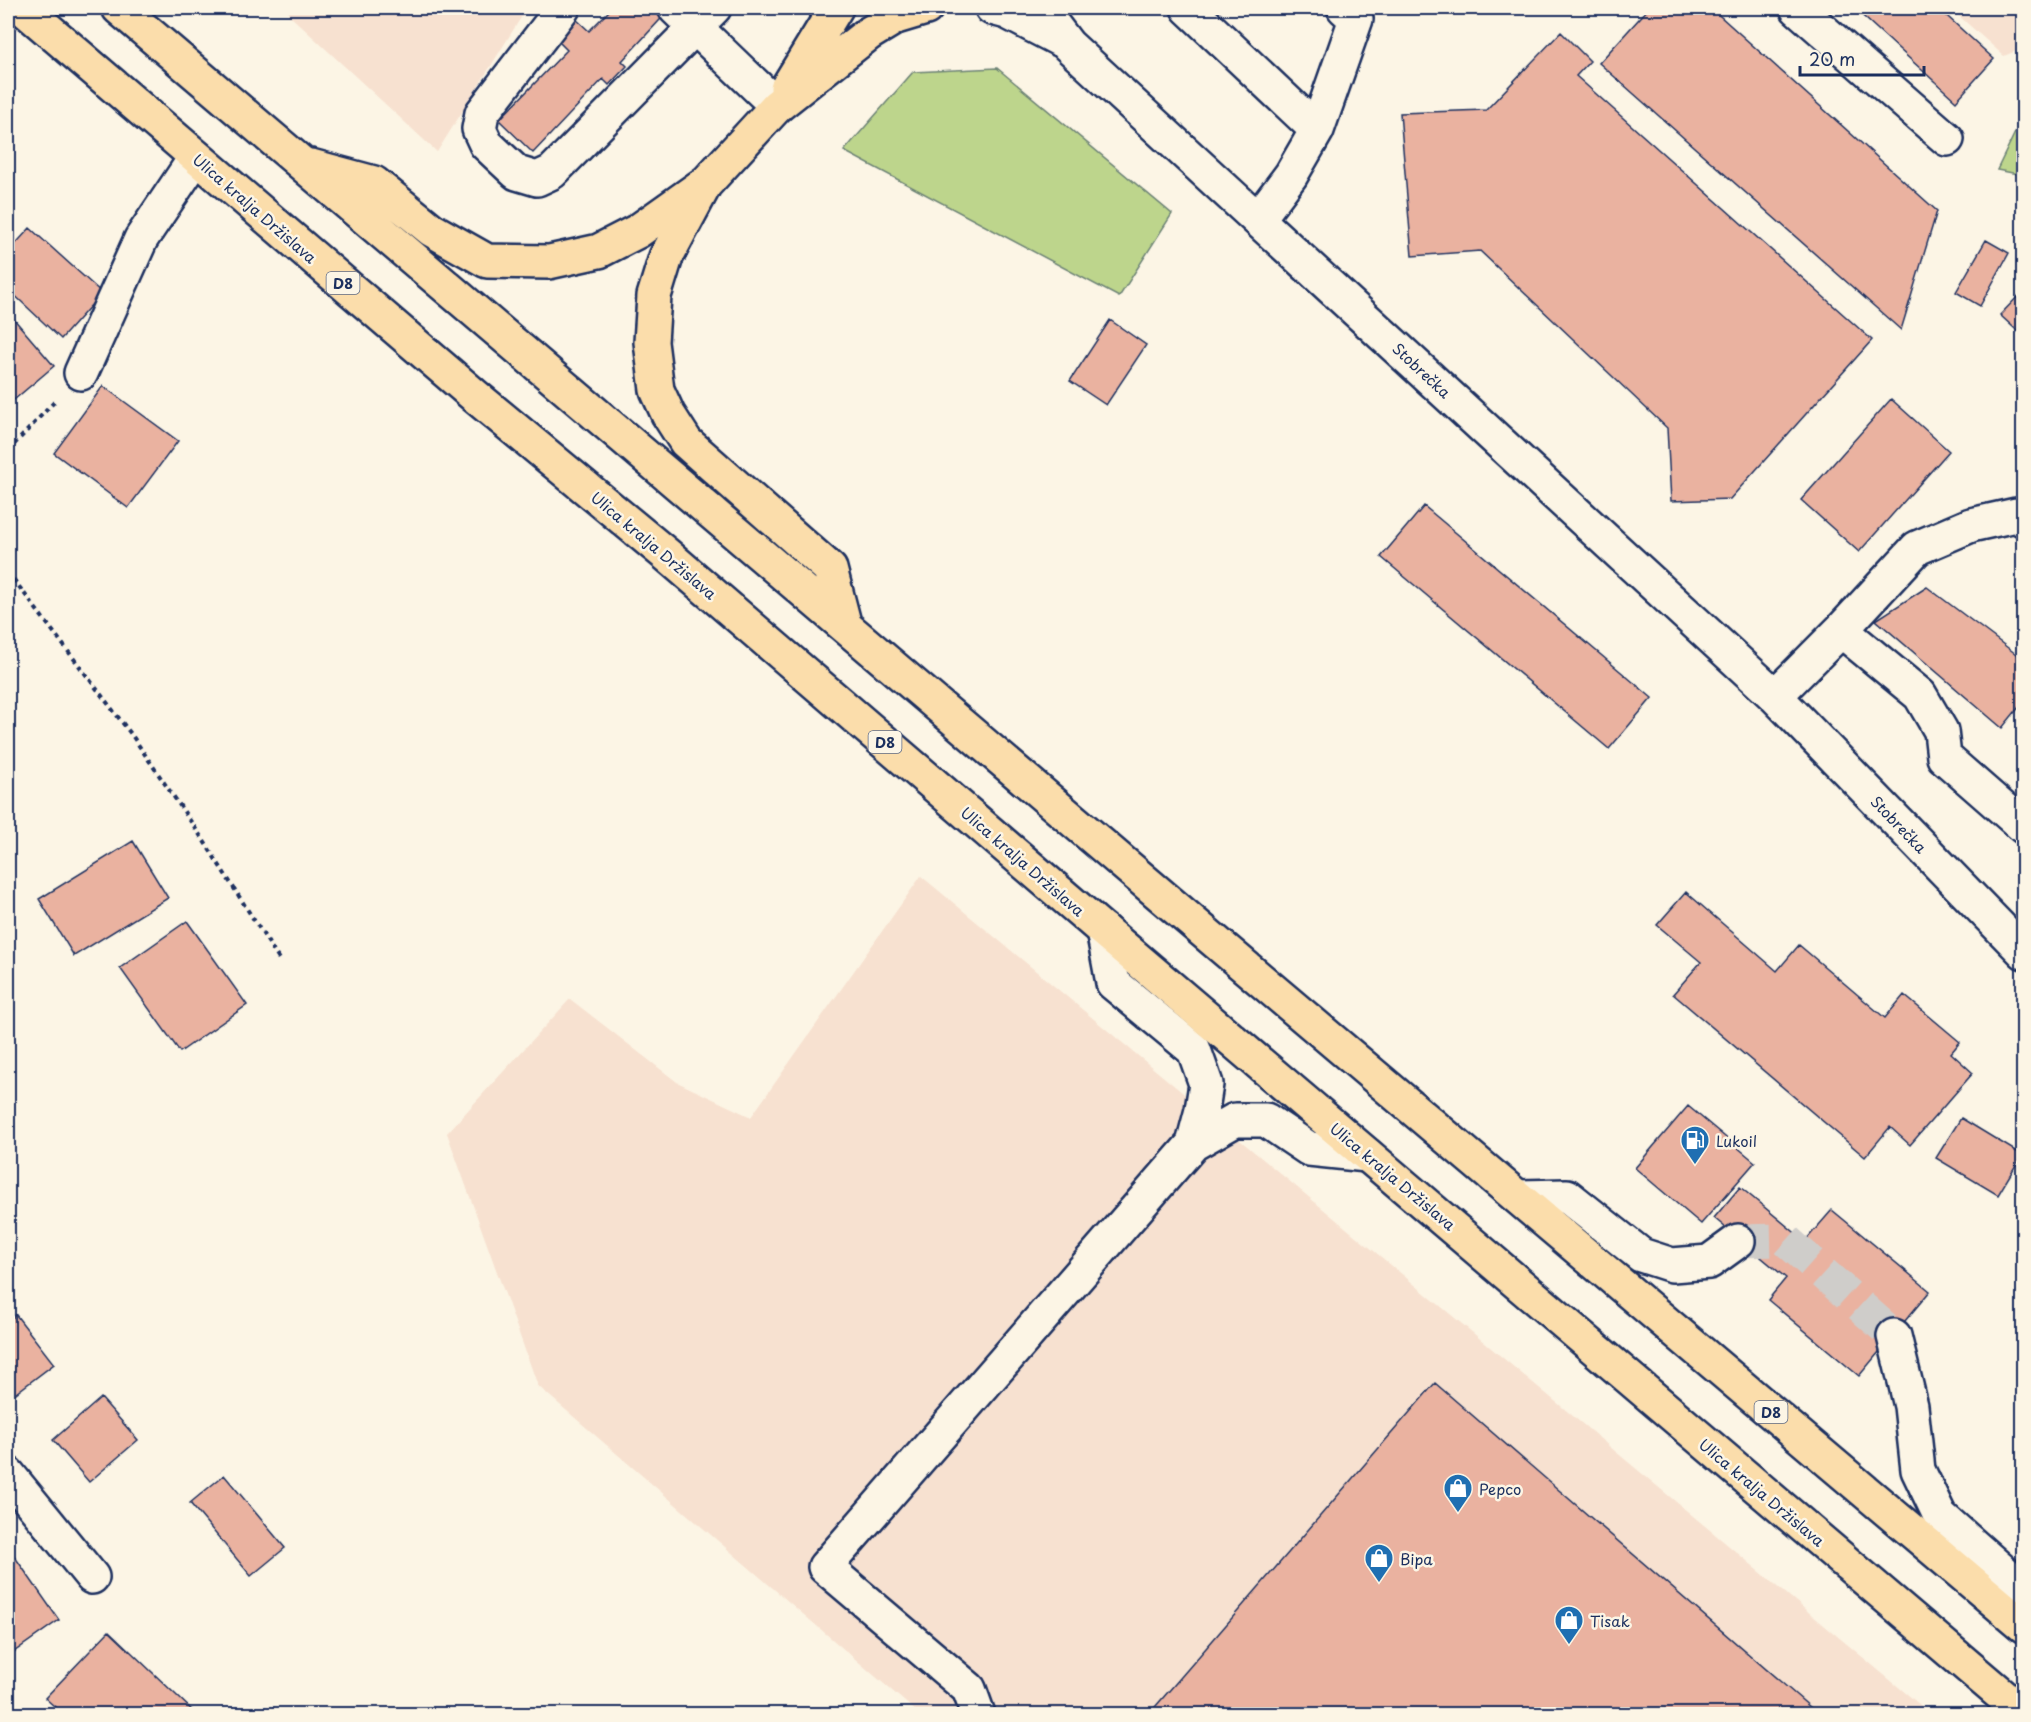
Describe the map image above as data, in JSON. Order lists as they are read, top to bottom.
{
  "streets": {
    "highway": ["Ulica kralja Držislava", "D8"],
    "street": ["Stobrečka"]
  },
  "places": {
    "fuel station": ["Lukoil"],
    "shop": ["Pepco", "Bipa", "Tisak"]
  },
  "scale_bar": "20 m"
}
